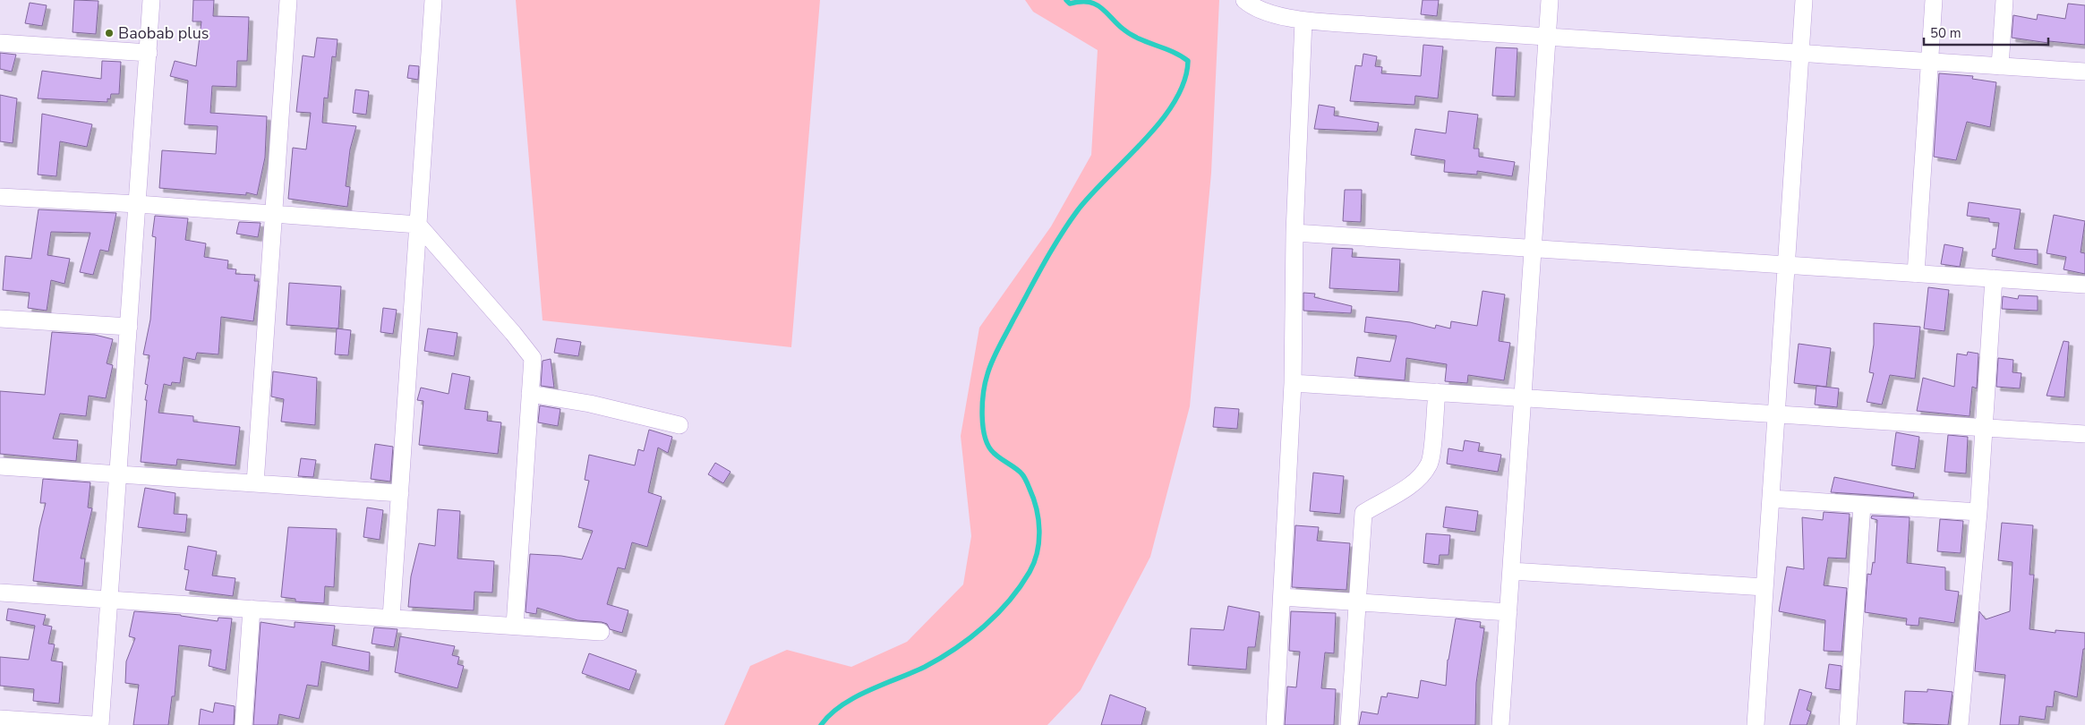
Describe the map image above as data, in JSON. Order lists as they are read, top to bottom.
{
  "places": ["Baobab plus"],
  "scale_bar": "50 m"
}
